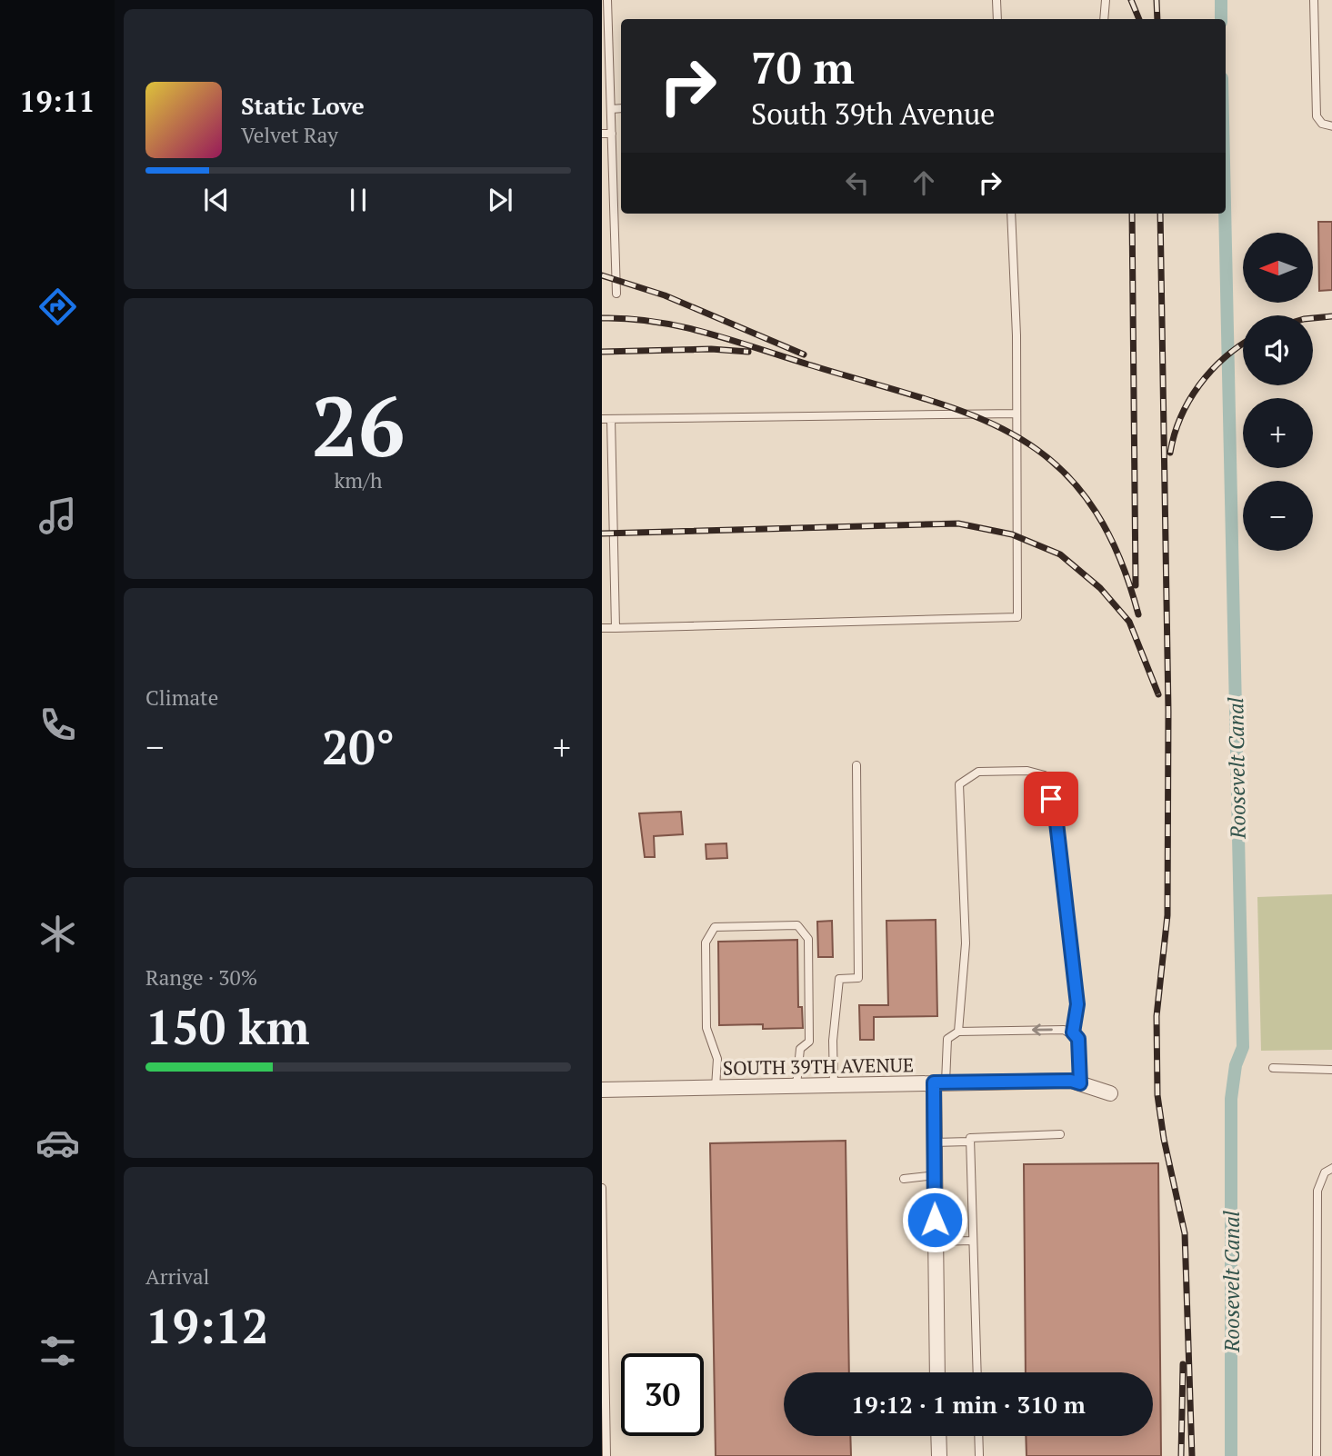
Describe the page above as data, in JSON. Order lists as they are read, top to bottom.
{
  "streets": {
    "street": ["SOUTH 39TH AVENUE"]
  },
  "water": ["Roosevelt Canal"],
  "north": "left",
  "page": {
    "tabs": "19:11",
    "turn": ["70 m", "South 39th Avenue"],
    "song": ["Static Love", "Velvet Ray"],
    "map_buttons": ["+", "−"],
    "tile": [
      ["26", "km/h"],
      "Climate",
      ["Range · 30%", "150 km"],
      ["Arrival", "19:12"]
    ],
    "heat": ["−", "20°", "+"],
    "limit": "30",
    "trip": "19:12 · 1 min · 310 m"
  }
}
